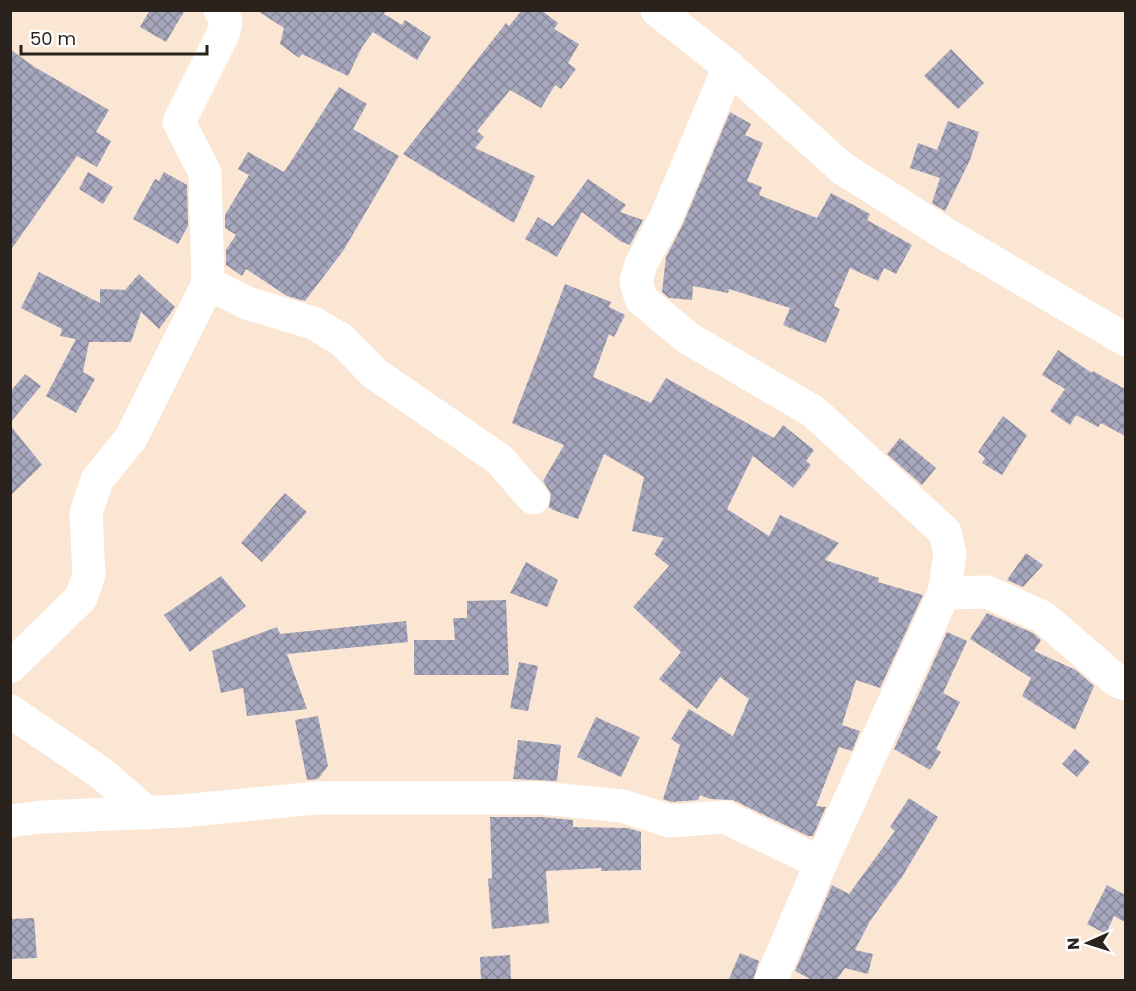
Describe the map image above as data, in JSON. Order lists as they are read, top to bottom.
{
  "scale_bar": "50 m",
  "north": "left"
}
